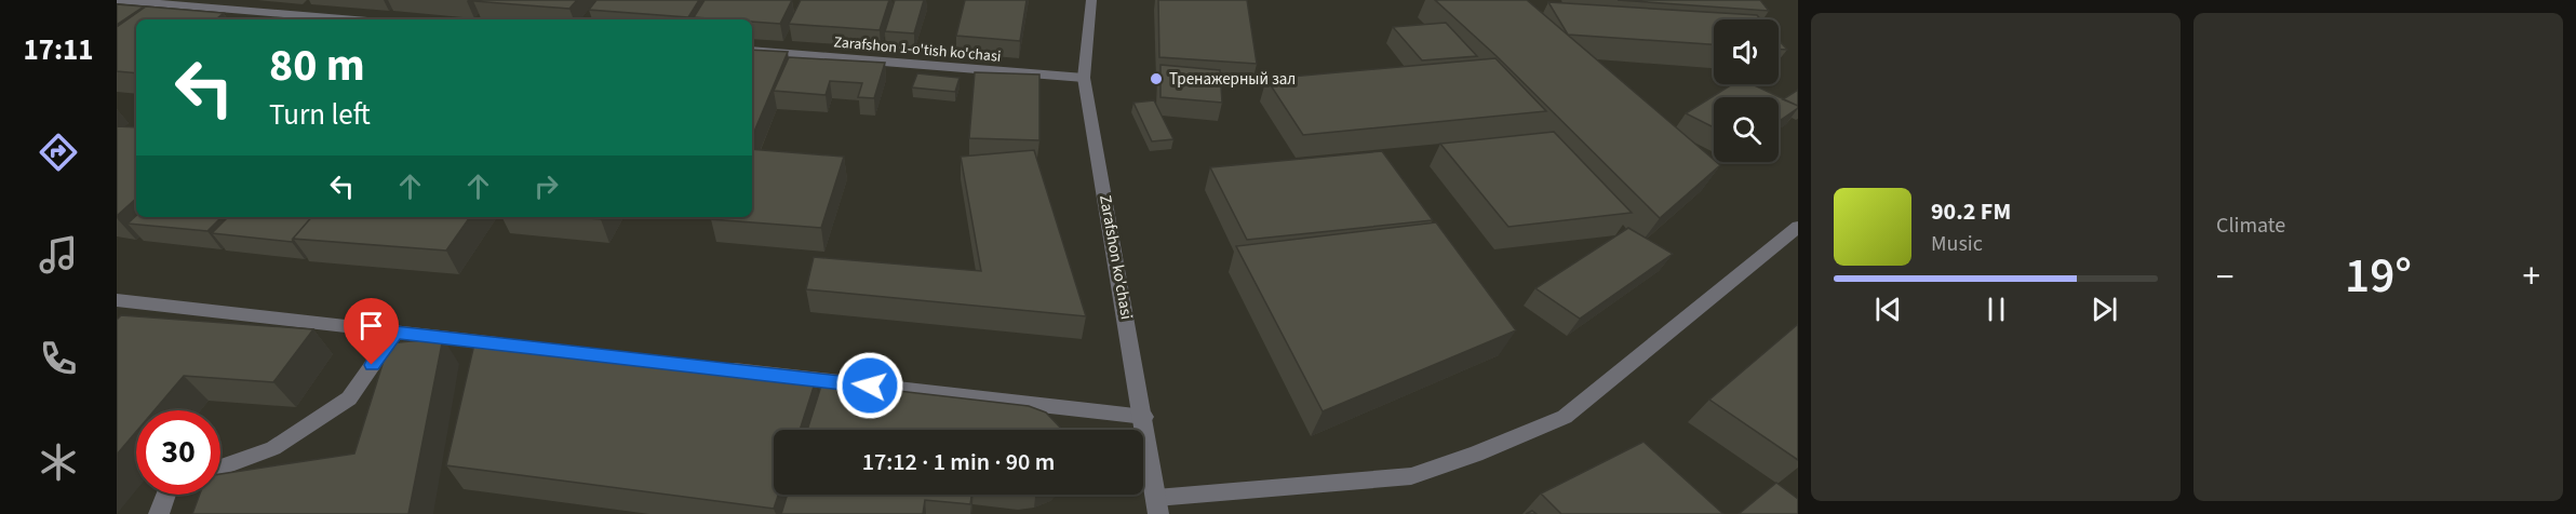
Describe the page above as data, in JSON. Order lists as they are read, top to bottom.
{
  "streets": {
    "street": ["Zarafshon 1-o'tish ko'chasi", "Zarafshon ko'chasi"]
  },
  "crossings": [
    ["Zarafshon 1-o'tish ko'chasi", "Zarafshon ko'chasi"]
  ],
  "places": ["Тренажерный зал"],
  "page": {
    "tabs": "17:11",
    "tile": "Climate",
    "turn": ["80 m", "Turn left"],
    "song": ["90.2 FM", "Music"],
    "heat": ["−", "19°", "+"],
    "limit": "30",
    "trip": "17:12 · 1 min · 90 m"
  }
}
